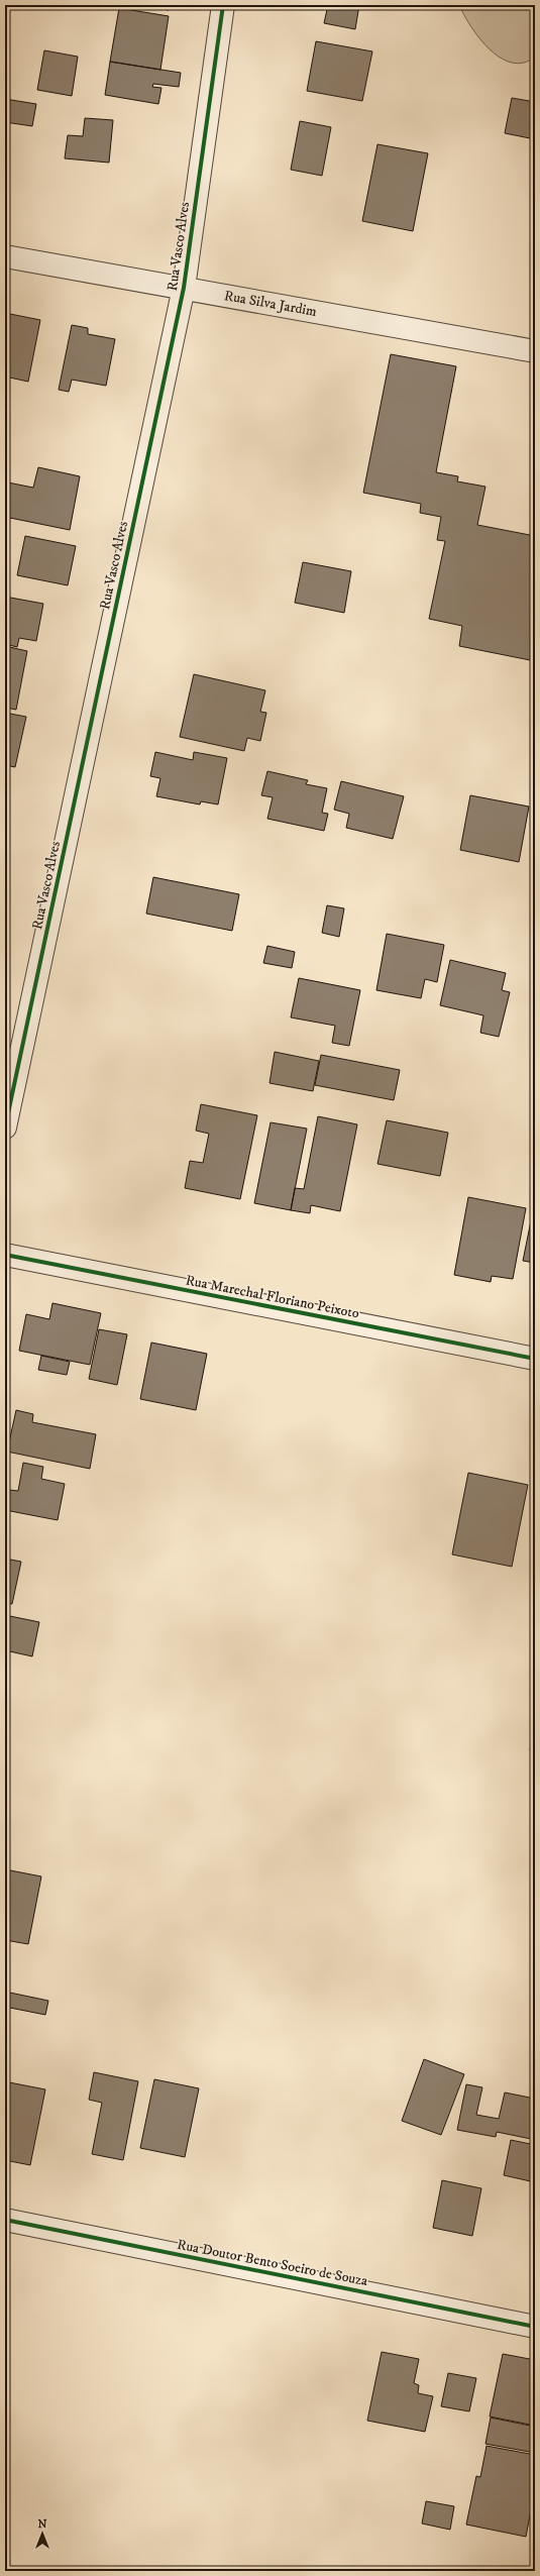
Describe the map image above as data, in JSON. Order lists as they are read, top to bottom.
{
  "streets": {
    "street": [
      "Rua Vasco Alves",
      "Rua Silva Jardim",
      "Rua Marechal Floriano Peixoto",
      "Rua Doutor Bento Soeiro de Souza"
    ]
  },
  "crossings": [
    ["Rua Vasco Alves", "Rua Silva Jardim"]
  ],
  "north": "top"
}
